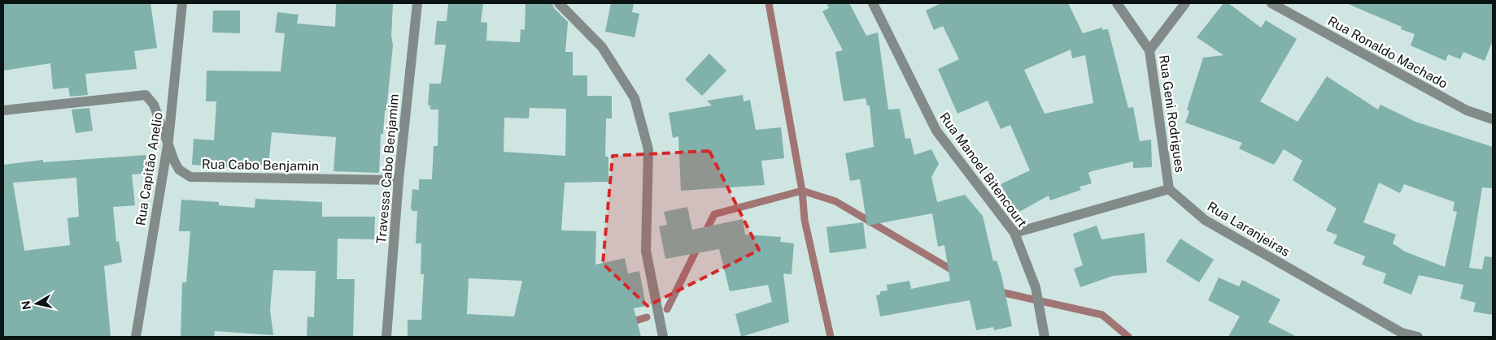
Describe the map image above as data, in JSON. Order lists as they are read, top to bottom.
{
  "streets": {
    "street": [
      "Rua Ronaldo Machado",
      "Rua Geni Rodrigues",
      "Rua Cabo Benjamin",
      "Rua Capitão Anelio",
      "Travessa Cabo Benjamim",
      "Rua Manoel Bitencourt",
      "Rua Laranjeiras"
    ]
  },
  "crossings": [
    ["Rua Geni Rodrigues", "Rua Laranjeiras"],
    ["Rua Cabo Benjamin", "Rua Capitão Anelio"],
    ["Rua Cabo Benjamin", "Travessa Cabo Benjamim"]
  ],
  "north": "left"
}
